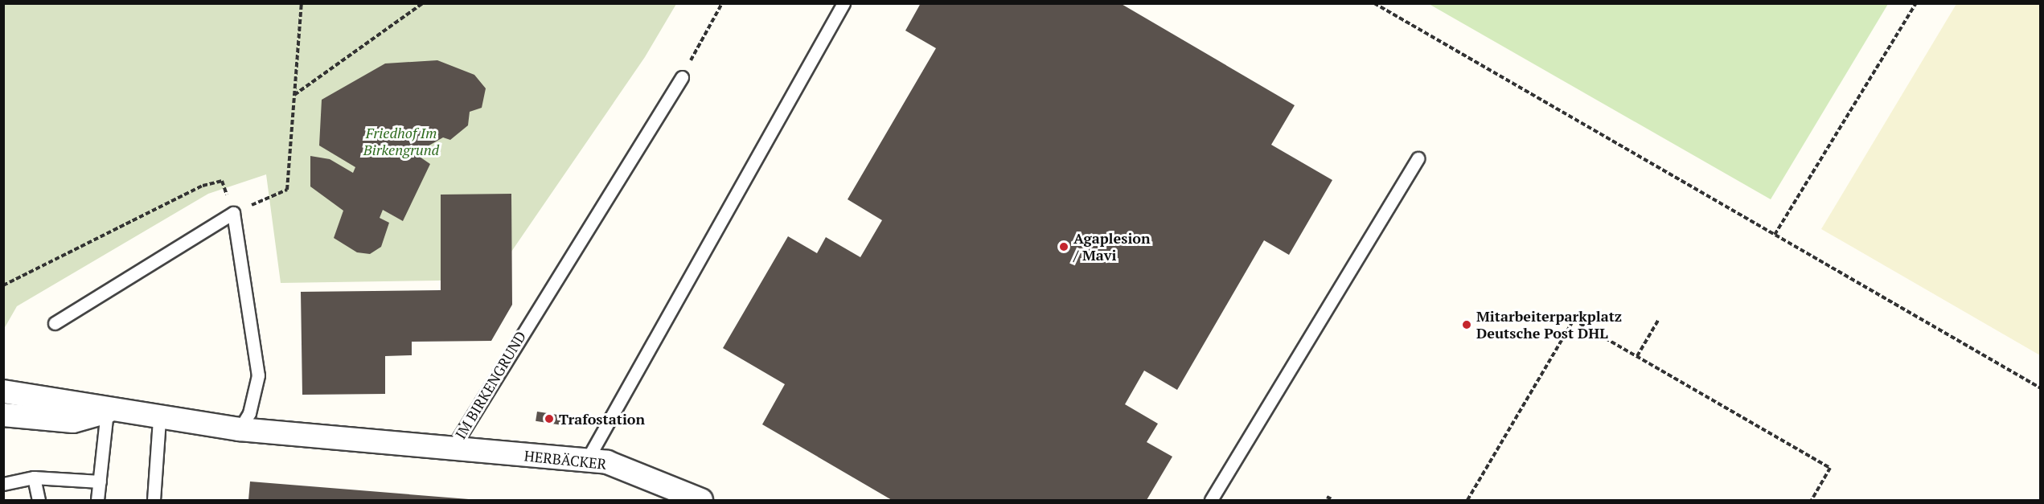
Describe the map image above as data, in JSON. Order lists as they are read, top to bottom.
{
  "streets": {
    "street": ["IM BIRKENGRUND", "HERBÄCKER"]
  },
  "crossings": [
    ["IM BIRKENGRUND", "HERBÄCKER"]
  ],
  "parks": ["Friedhof Im Birkengrund"],
  "places": ["Agaplesion / Mavi", "Mitarbeiterparkplatz Deutsche Post DHL", "Trafostation"]
}
